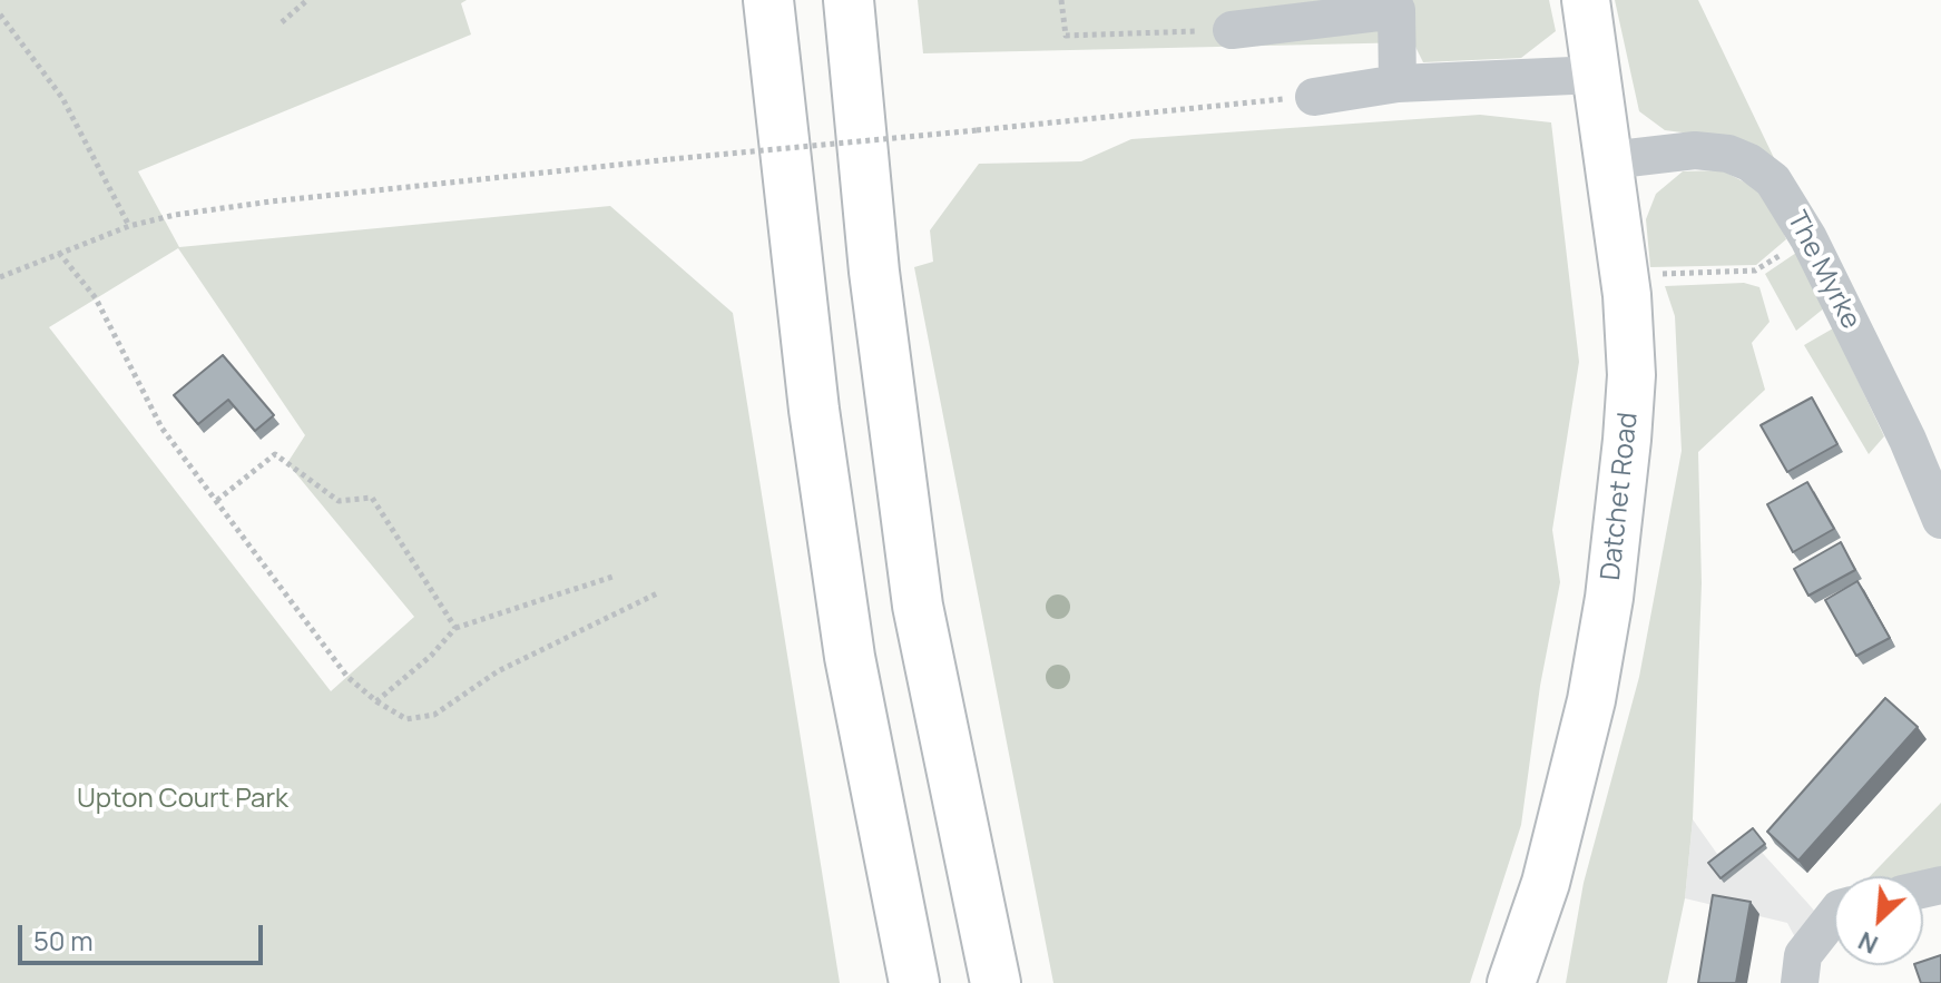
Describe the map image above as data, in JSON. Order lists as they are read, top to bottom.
{
  "streets": {
    "main road": ["Datchet Road"],
    "street": ["The Myrke"]
  },
  "crossings": [
    ["The Myrke", "Datchet Road"]
  ],
  "parks": ["Upton Court Park"],
  "scale_bar": "50 m",
  "north": "bottom left"
}
